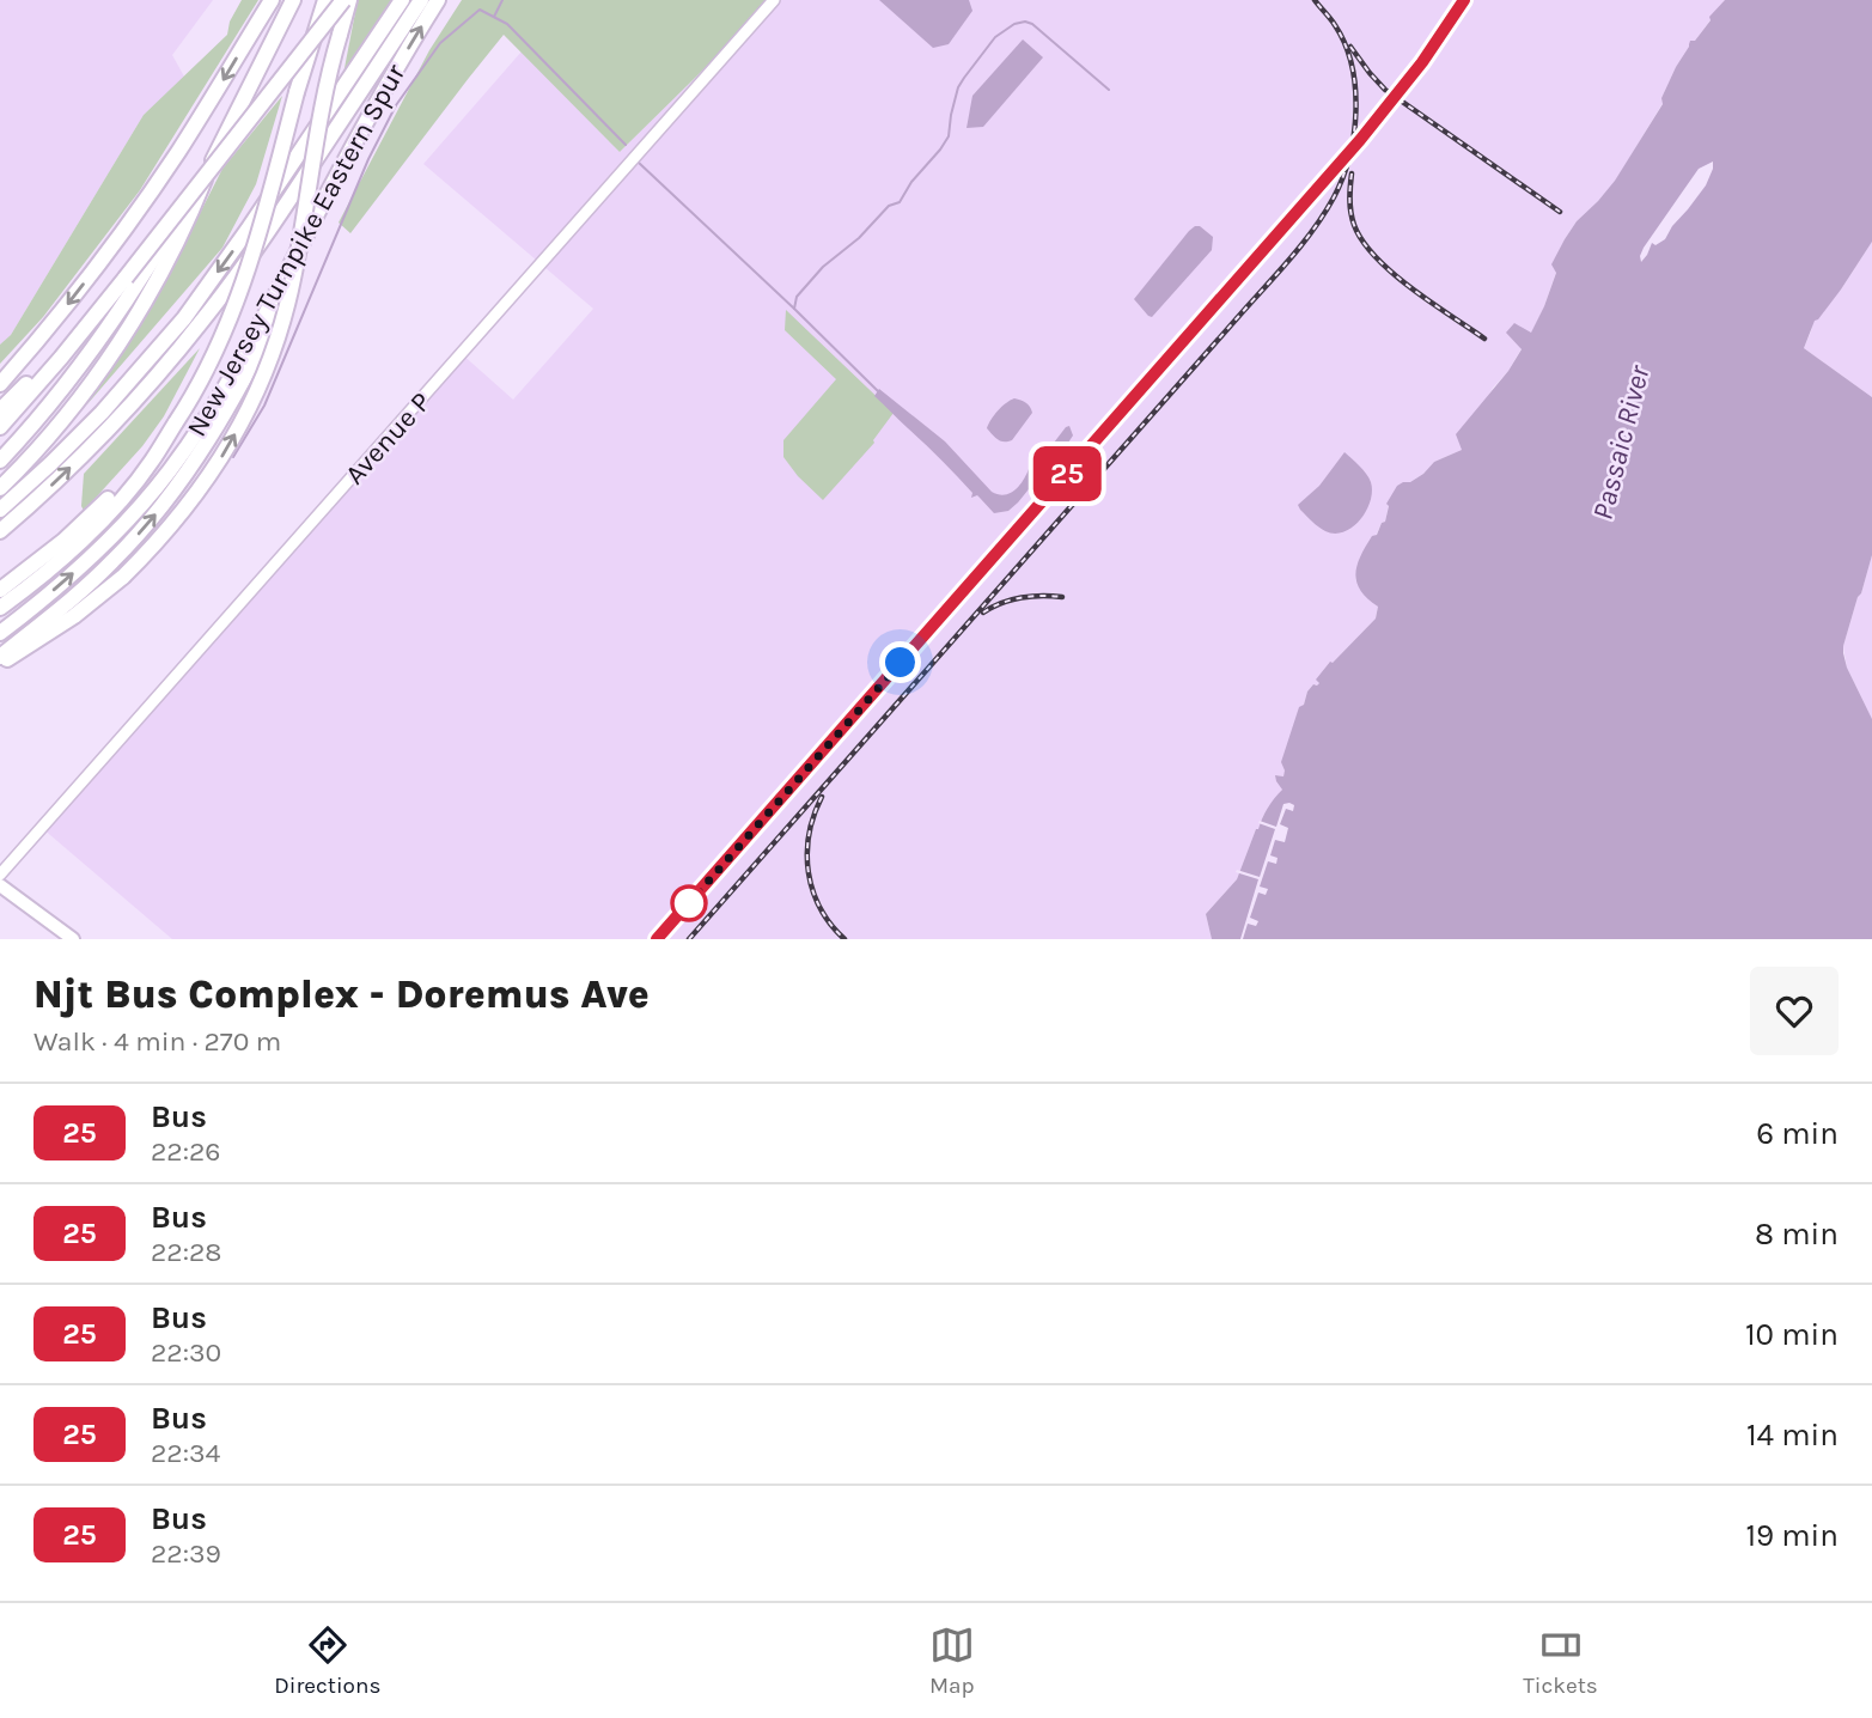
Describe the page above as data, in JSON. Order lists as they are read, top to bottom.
{
  "streets": {
    "highway": ["New Jersey Turnpike Eastern Spur"],
    "street": ["Avenue P"]
  },
  "water": ["Passaic River"],
  "lines": ["bus line 25"],
  "page": {
    "on_map": "25",
    "heading": ["Njt Bus Complex - Doremus Ave", "Walk · 4 min · 270 m"],
    "list": [
      {
        "mark": "25",
        "name": "Bus",
        "note": "22:26",
        "value": "6 min"
      },
      {
        "mark": "25",
        "name": "Bus",
        "note": "22:28",
        "value": "8 min"
      },
      {
        "mark": "25",
        "name": "Bus",
        "note": "22:30",
        "value": "10 min"
      },
      {
        "mark": "25",
        "name": "Bus",
        "note": "22:34",
        "value": "14 min"
      },
      {
        "mark": "25",
        "name": "Bus",
        "note": "22:39",
        "value": "19 min"
      }
    ],
    "tabs": ["Directions", "Map", "Tickets"]
  }
}
